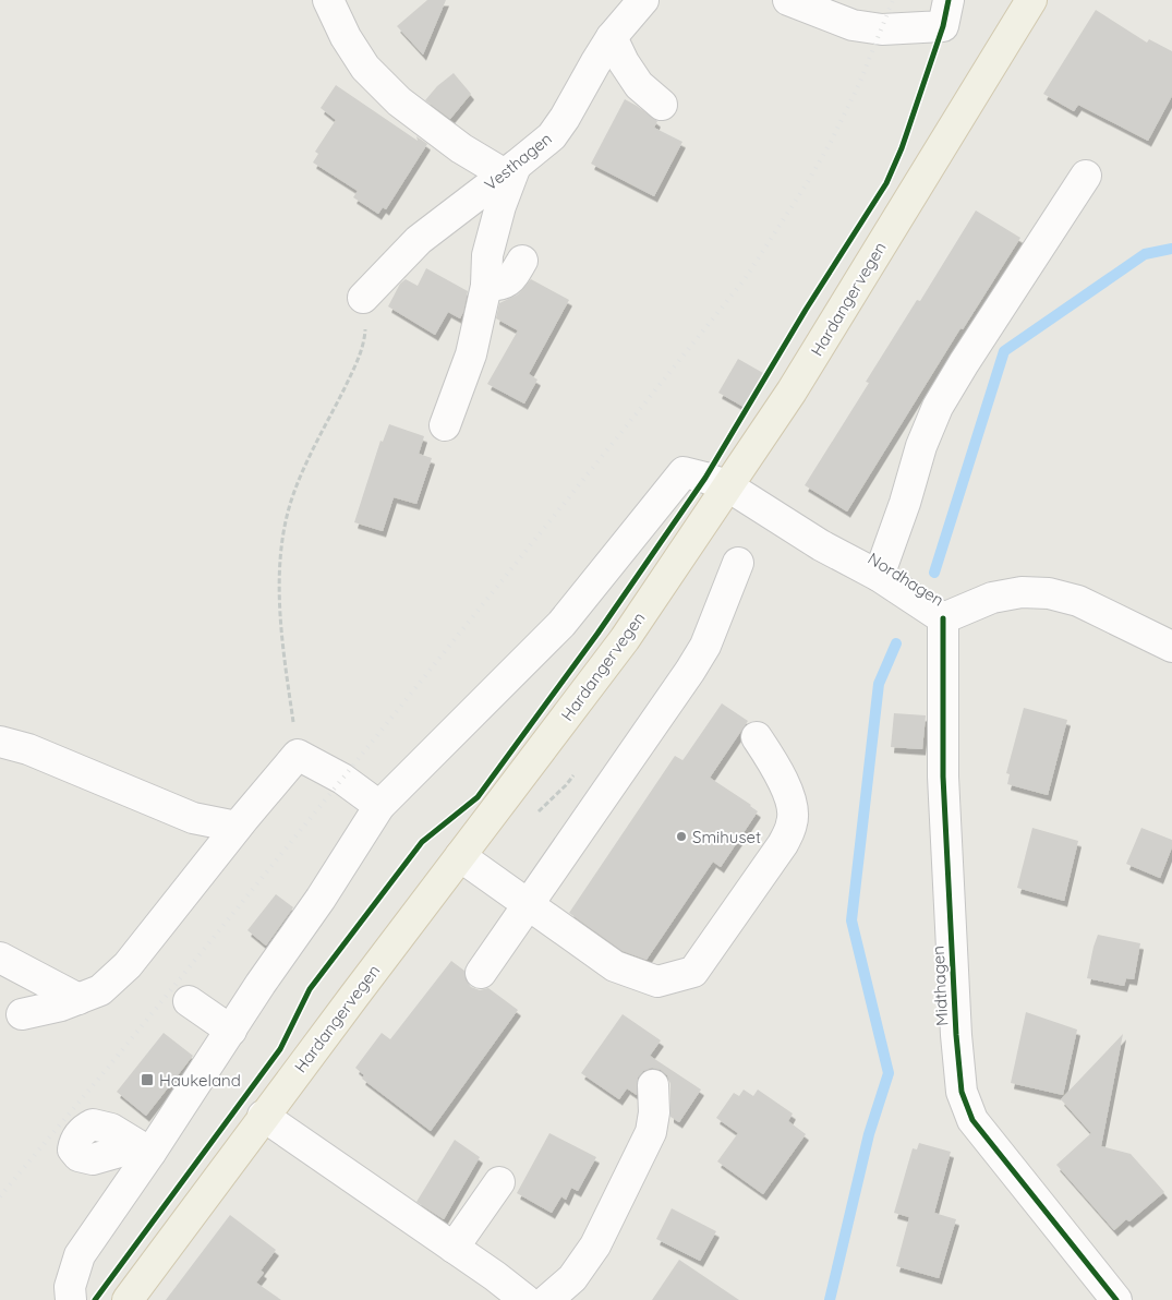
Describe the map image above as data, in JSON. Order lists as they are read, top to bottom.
{
  "streets": {
    "main road": ["Hardangervegen"],
    "street": ["Vesthagen", "Nordhagen", "Midthagen"]
  },
  "crossings": [
    ["Hardangervegen", "Nordhagen"],
    ["Nordhagen", "Midthagen"]
  ],
  "places": {
    "other": ["Smihuset"],
    "transit": ["Haukeland"]
  }
}
